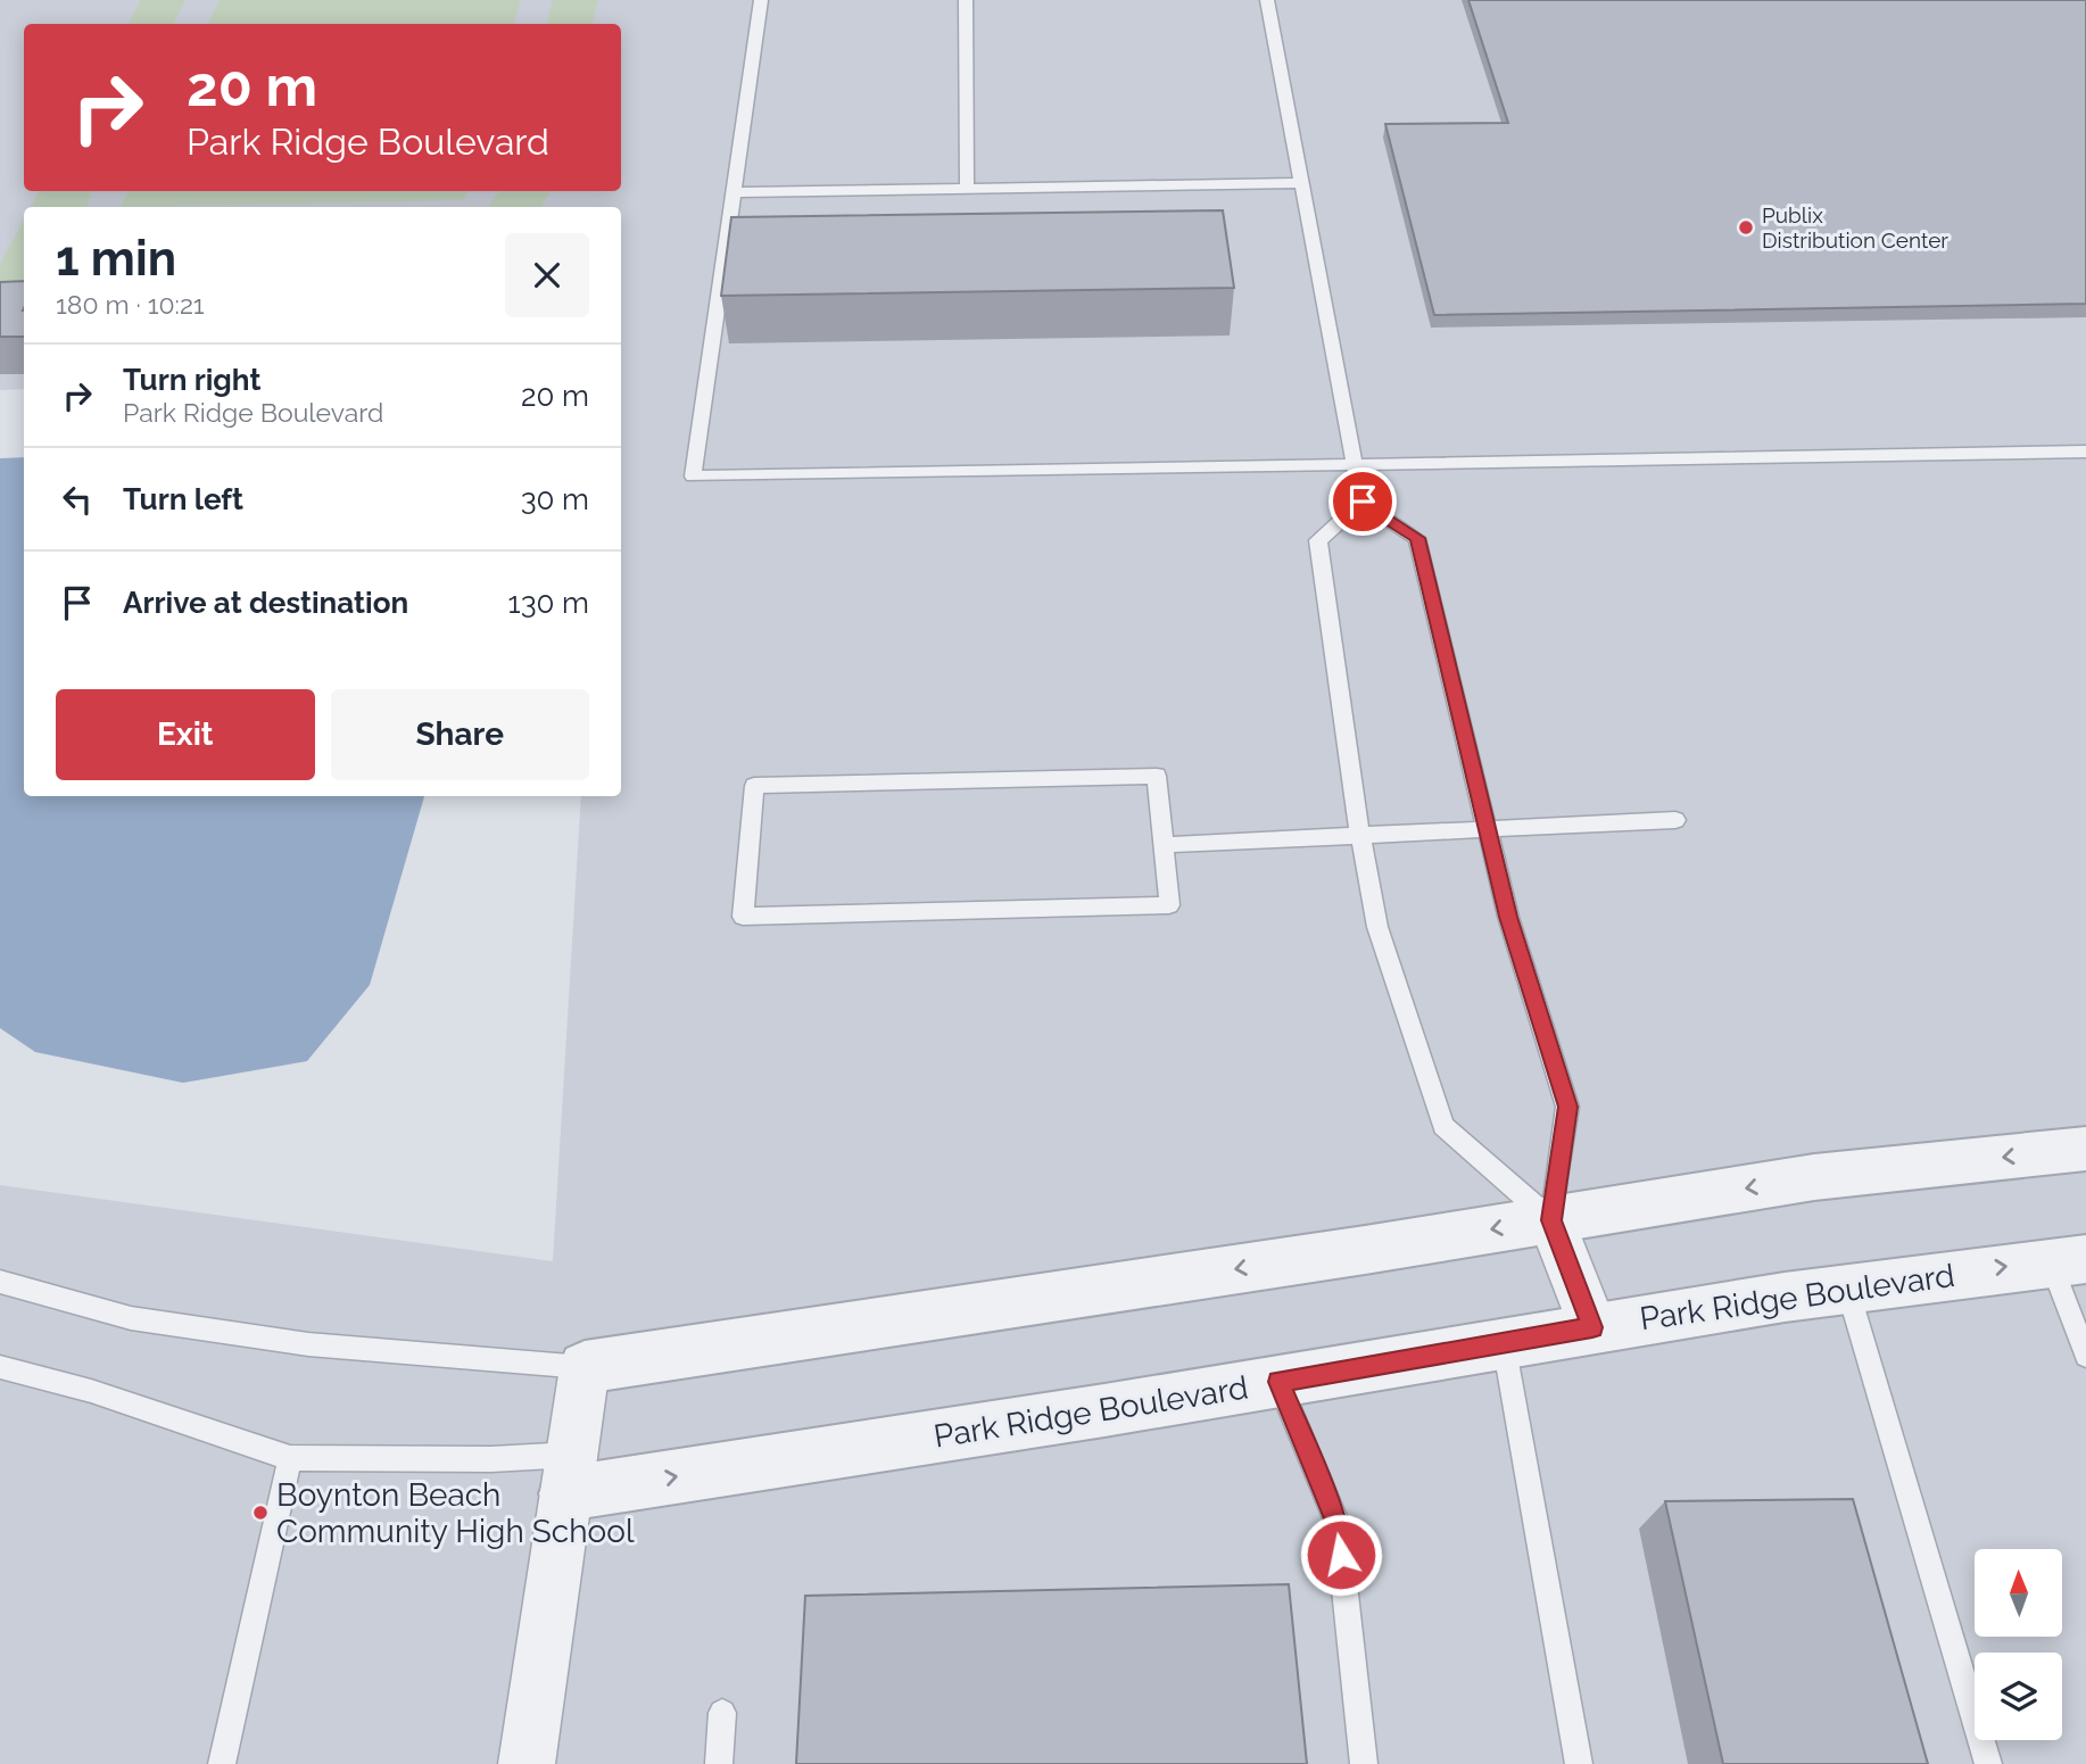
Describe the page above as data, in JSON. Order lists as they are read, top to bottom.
{
  "streets": {
    "street": ["Park Ridge Boulevard"]
  },
  "places": ["Publix Distribution Center", "Boynton Beach Community High School"],
  "north": "top",
  "page": {
    "turn": ["20 m", "Park Ridge Boulevard"],
    "heading": ["1 min", "180 m · 10:21"],
    "list": [
      {
        "name": "Turn right",
        "note": "Park Ridge Boulevard",
        "value": "20 m"
      },
      {
        "name": "Turn left",
        "value": "30 m"
      },
      {
        "name": "Arrive at destination",
        "value": "130 m"
      }
    ],
    "buttons": ["Exit", "Share"]
  }
}
